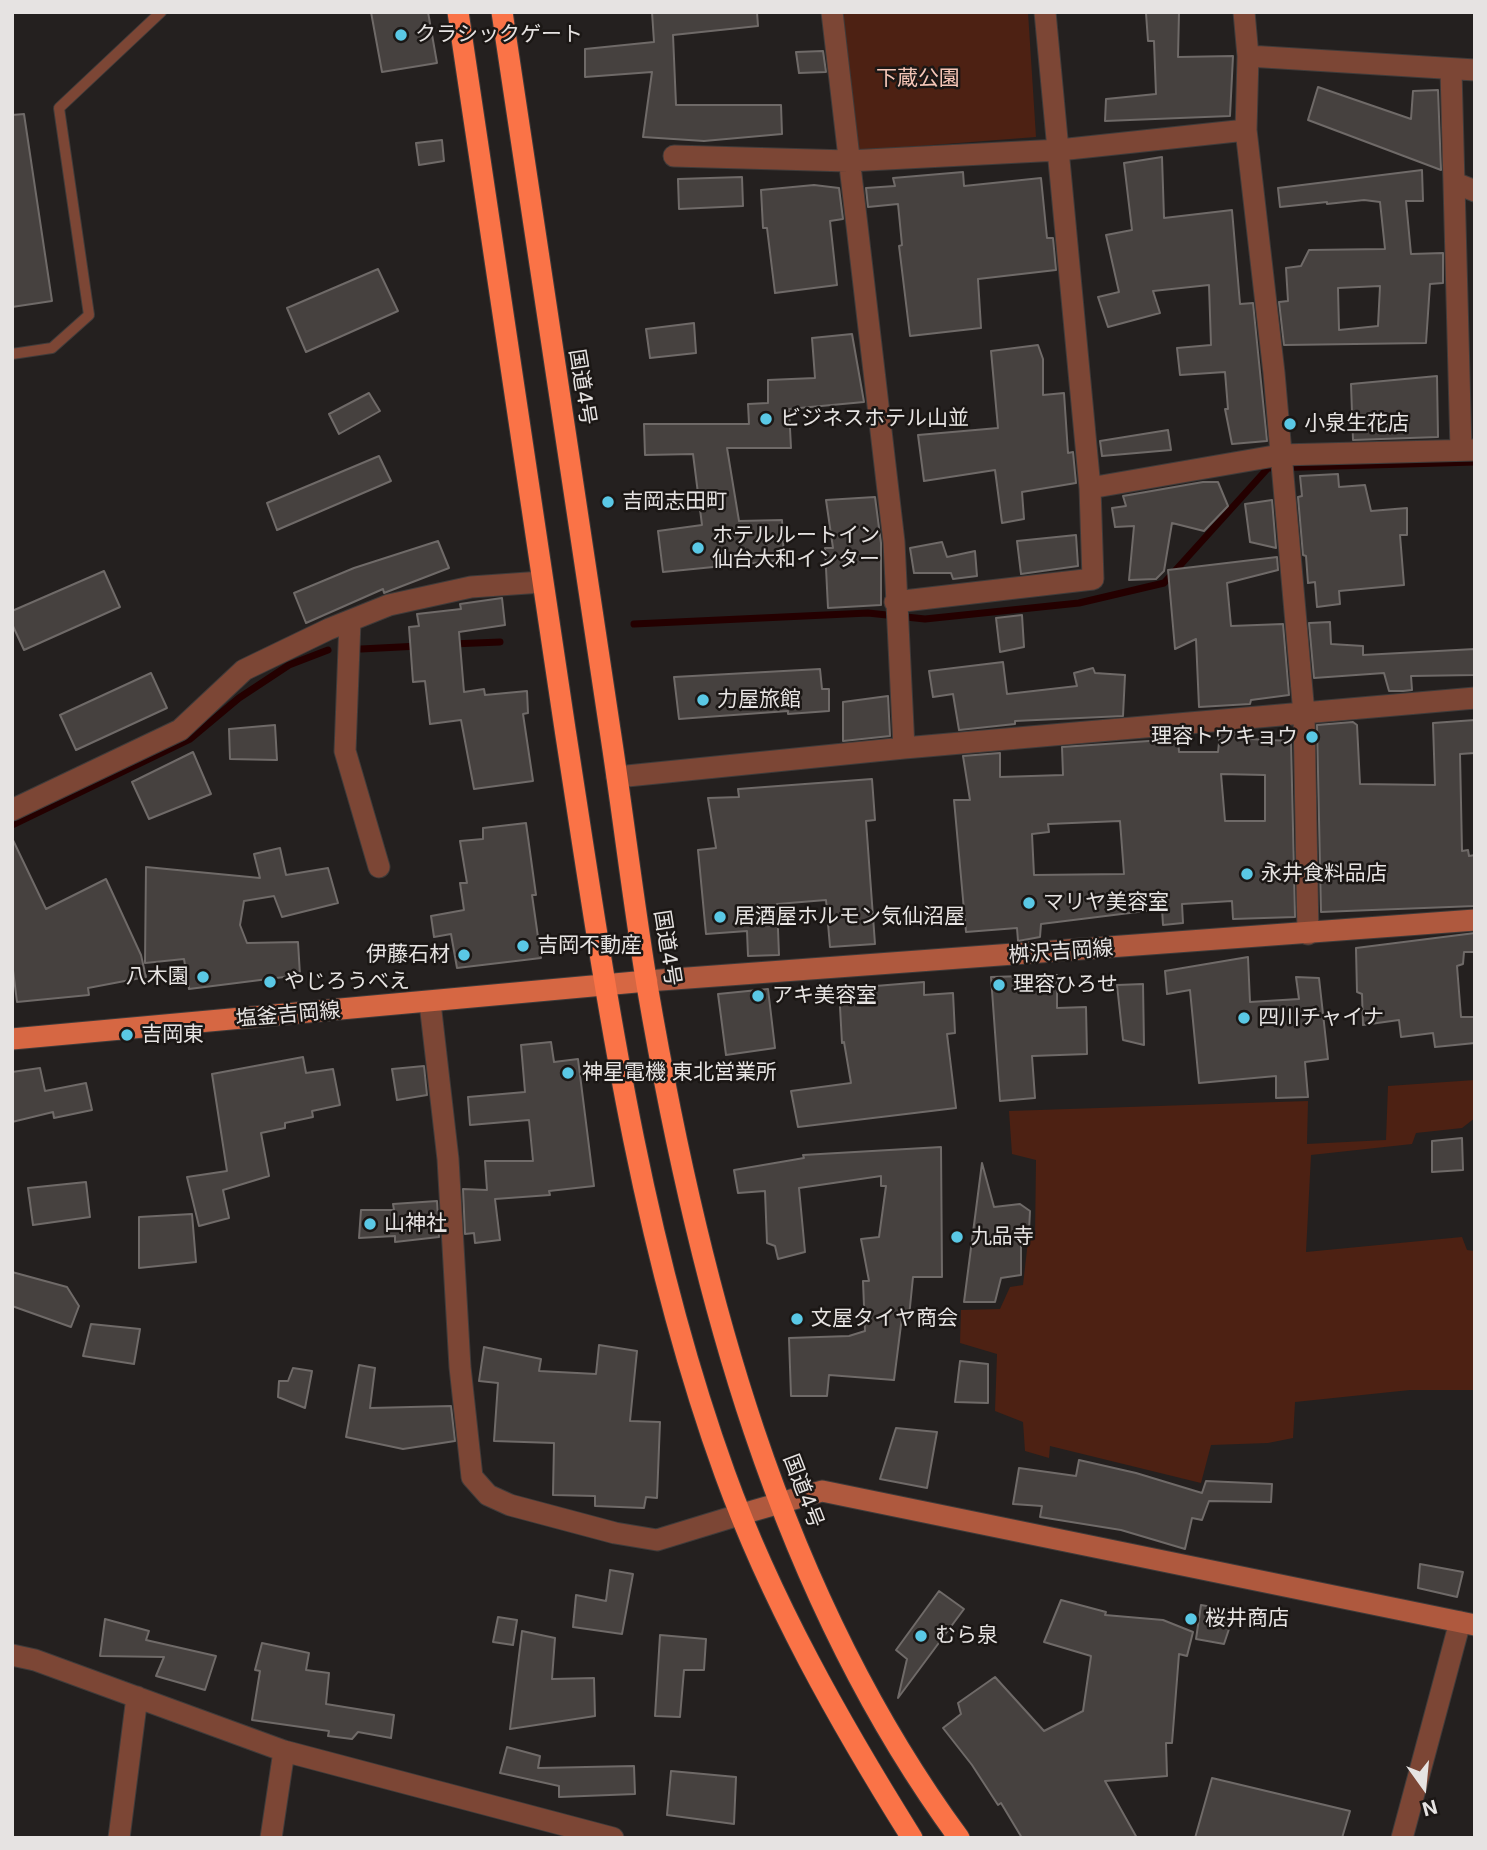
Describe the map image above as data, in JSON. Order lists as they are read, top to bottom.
{
  "streets": {
    "highway": ["国道4号"],
    "main road": ["桝沢吉岡線", "塩釜吉岡線"]
  },
  "crossings": [
    ["国道4号", "桝沢吉岡線"],
    ["国道4号", "塩釜吉岡線"],
    ["桝沢吉岡線", "塩釜吉岡線"]
  ],
  "parks": ["下蔵公園"],
  "places": [
    "クラシックゲート",
    "ビジネスホテル山並",
    "小泉生花店",
    "吉岡志田町",
    "ホテルルートイン 仙台大和インター",
    "力屋旅館",
    "理容トウキョウ",
    "永井食料品店",
    "マリヤ美容室",
    "居酒屋ホルモン気仙沼屋",
    "吉岡不動産",
    "伊藤石材",
    "八木園",
    "やじろうべえ",
    "理容ひろせ",
    "アキ美容室",
    "四川チャイナ",
    "吉岡東",
    "神星電機 東北営業所",
    "山神社",
    "九品寺",
    "文屋タイヤ商会",
    "桜井商店",
    "むら泉"
  ],
  "north": "bottom"
}
